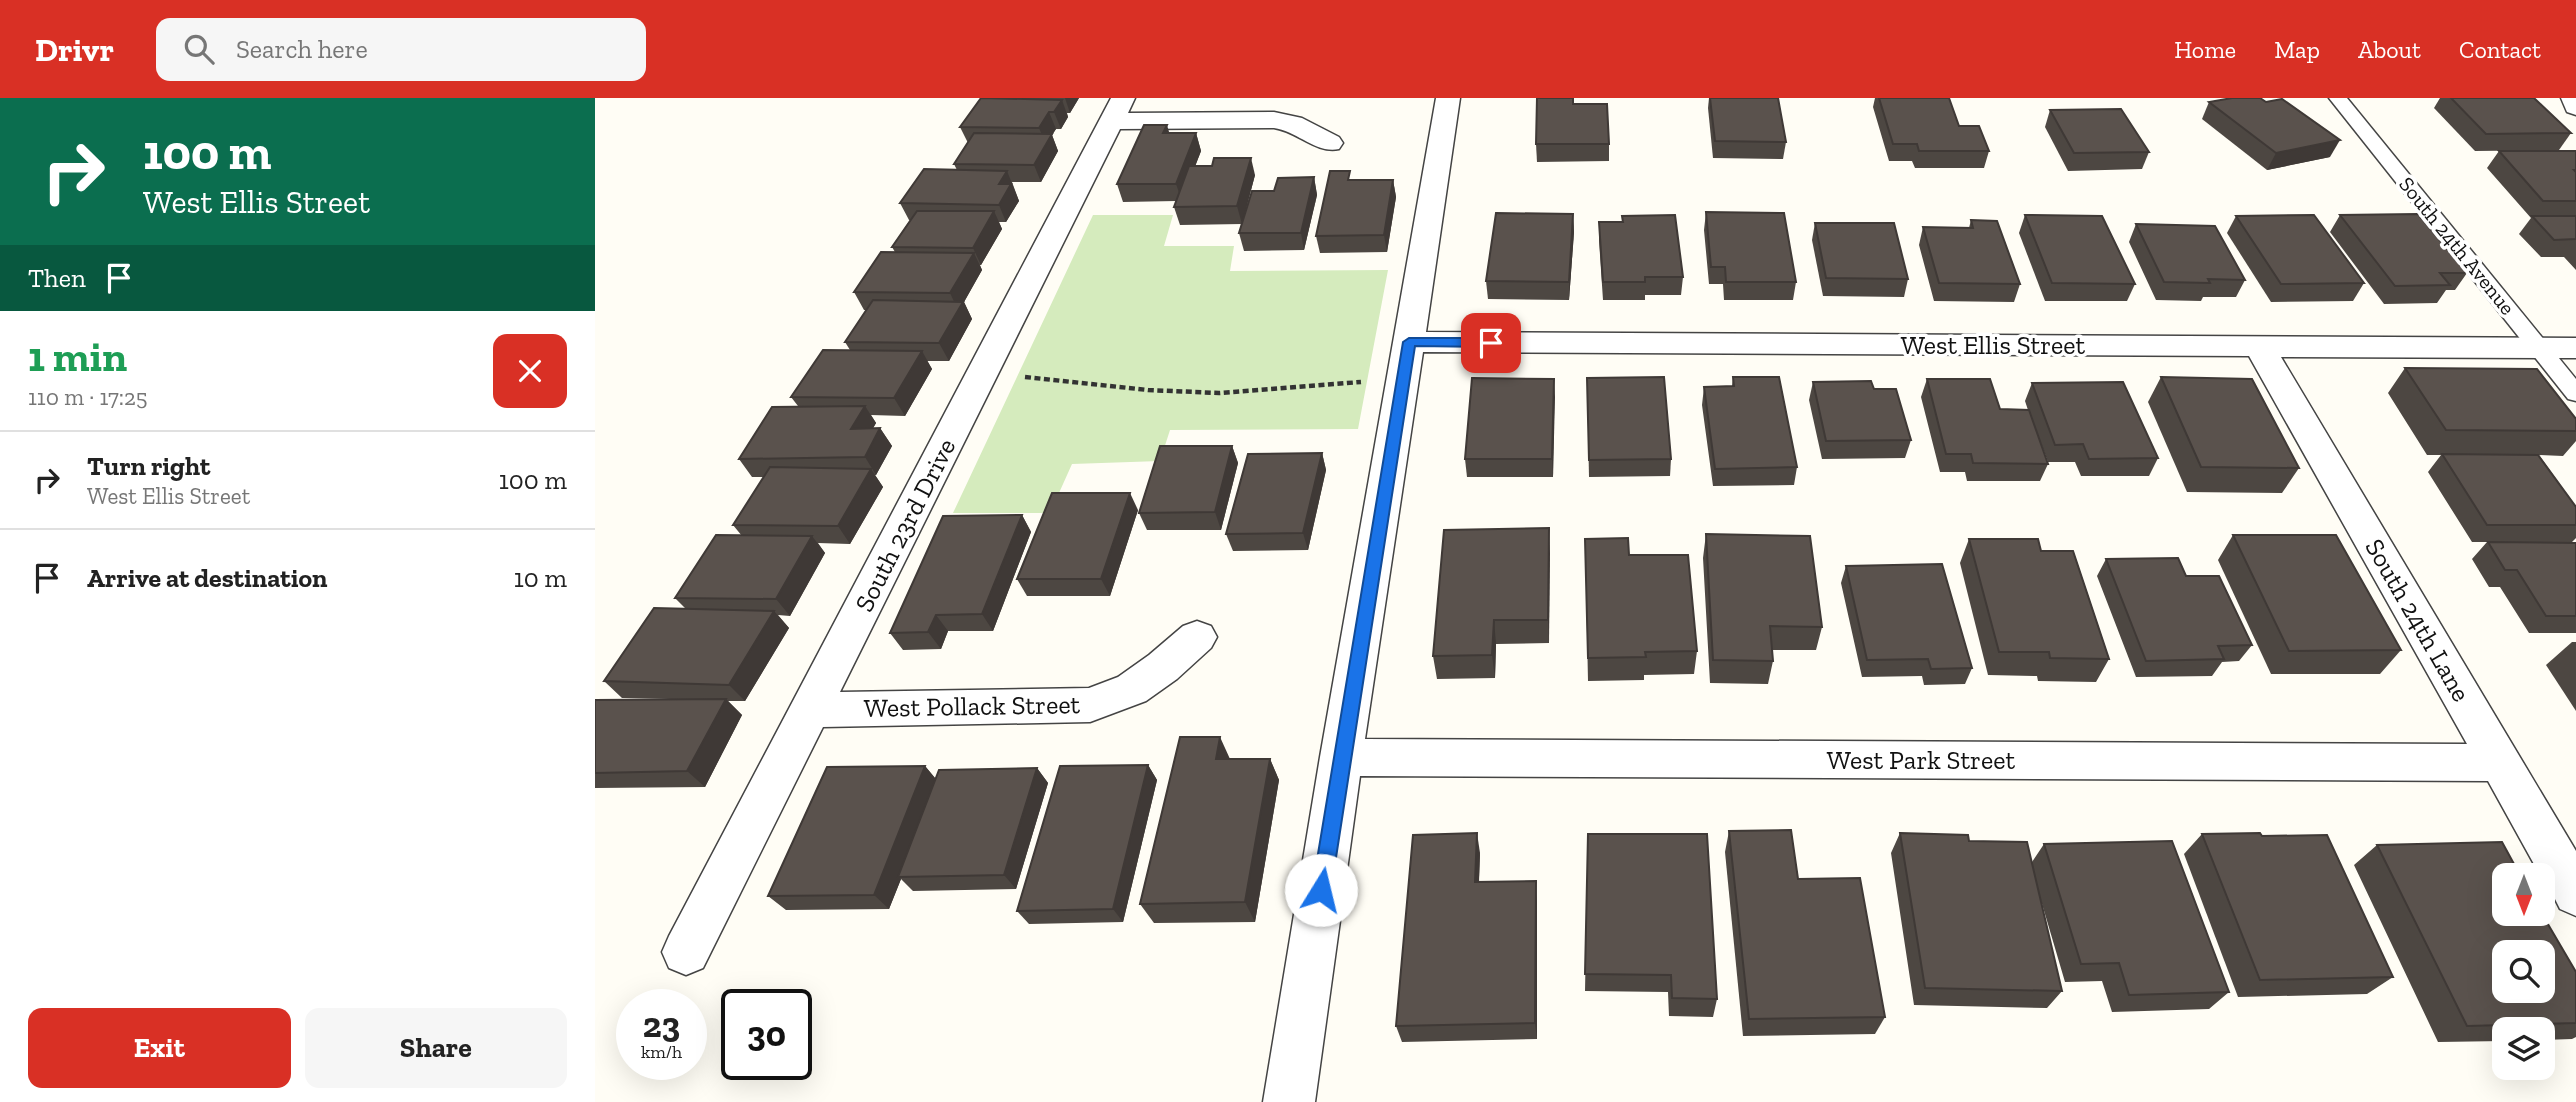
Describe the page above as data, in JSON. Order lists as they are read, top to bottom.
{
  "streets": {
    "street": [
      "West Ellis Street",
      "South 23rd Drive",
      "South 24th Lane",
      "West Pollack Street",
      "West Park Street"
    ],
    "lane": ["South 24th Avenue"]
  },
  "crossings": [
    ["South 24th Avenue", "West Ellis Street"],
    ["West Ellis Street", "South 24th Lane"],
    ["South 23rd Drive", "West Pollack Street"],
    ["South 24th Lane", "West Park Street"]
  ],
  "north": "bottom",
  "page": {
    "header": "Drivr",
    "search": "Search here",
    "nav": [
      "Home",
      "Map",
      "About",
      "Contact"
    ],
    "turn": ["100 m", "West Ellis Street"],
    "then": "Then",
    "heading": ["1 min", "110 m · 17:25"],
    "list": [
      {
        "name": "Turn right",
        "note": "West Ellis Street",
        "value": "100 m"
      },
      {
        "name": "Arrive at destination",
        "value": "10 m"
      }
    ],
    "speed": "23 km/h",
    "limit": "30",
    "buttons": ["Exit", "Share"]
  }
}
